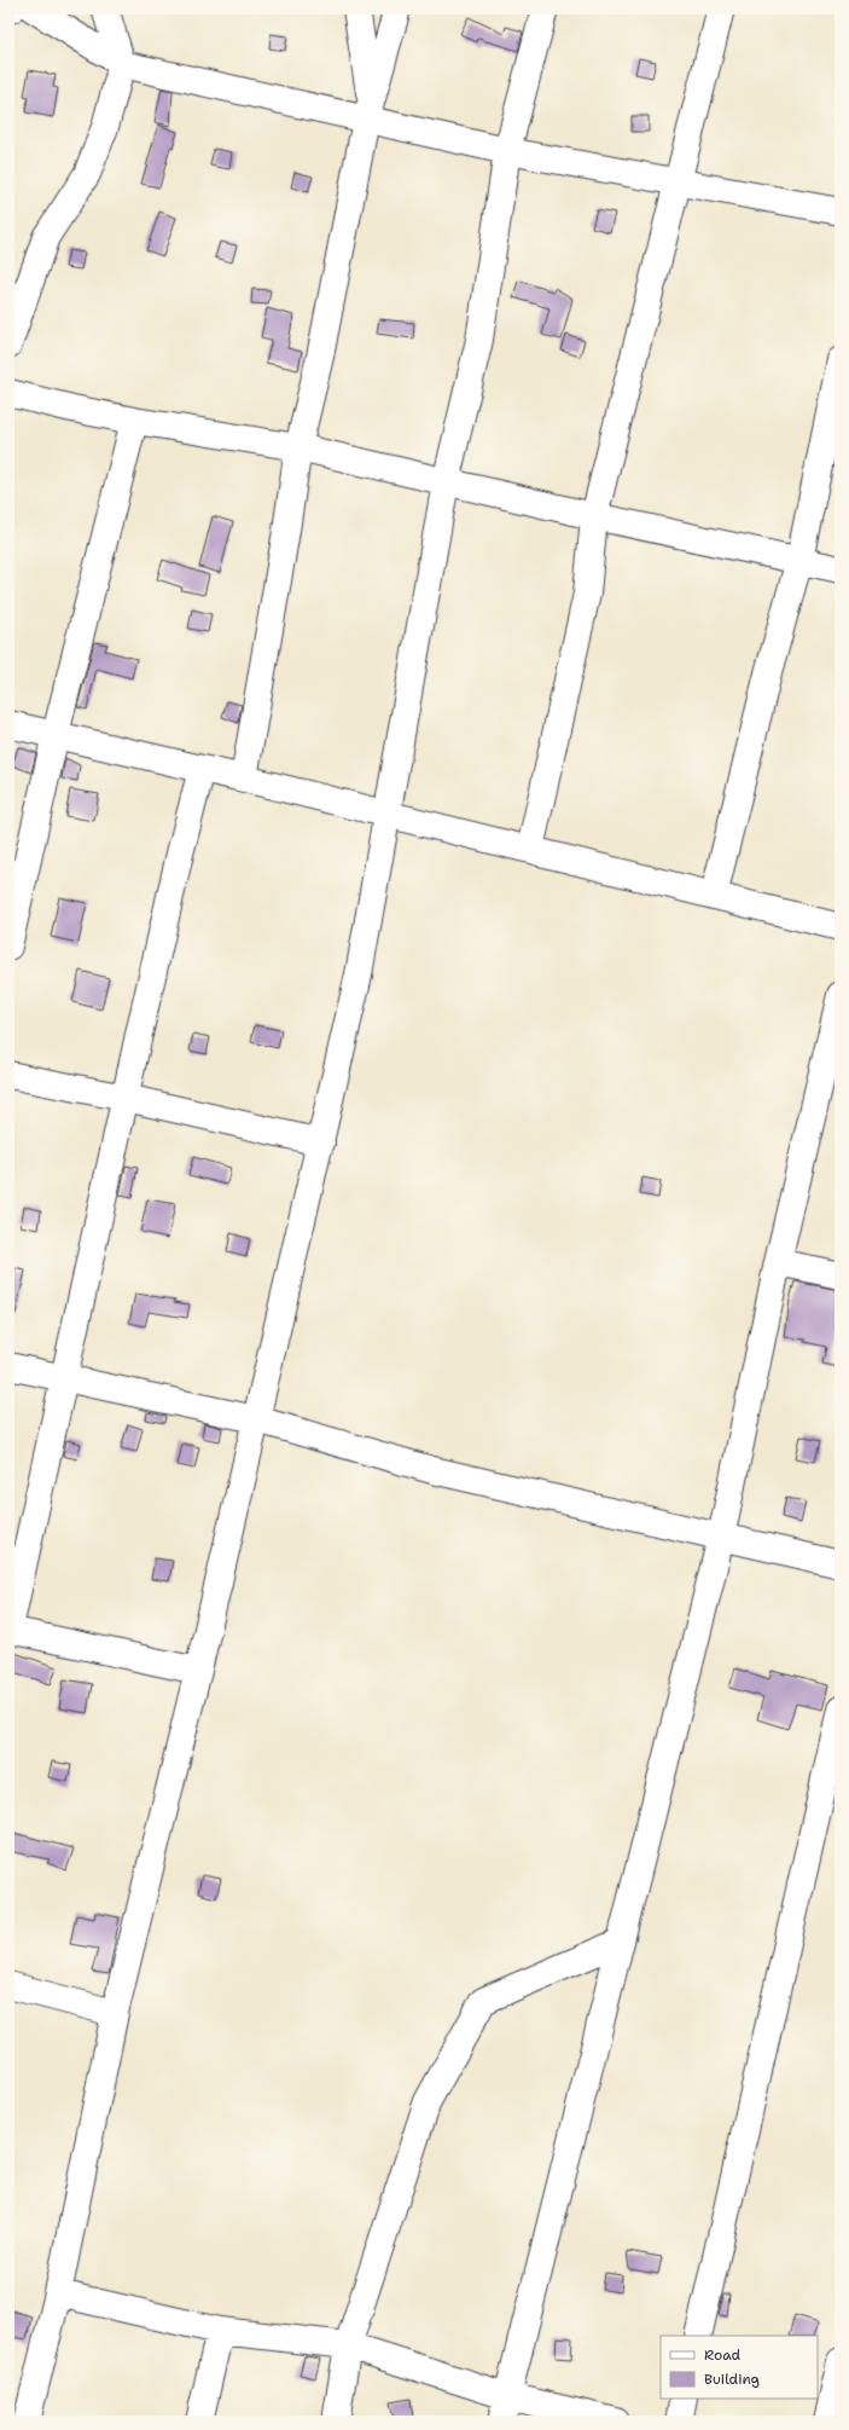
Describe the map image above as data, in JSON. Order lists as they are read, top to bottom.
{
  "legend": ["Road", "Building"]
}
